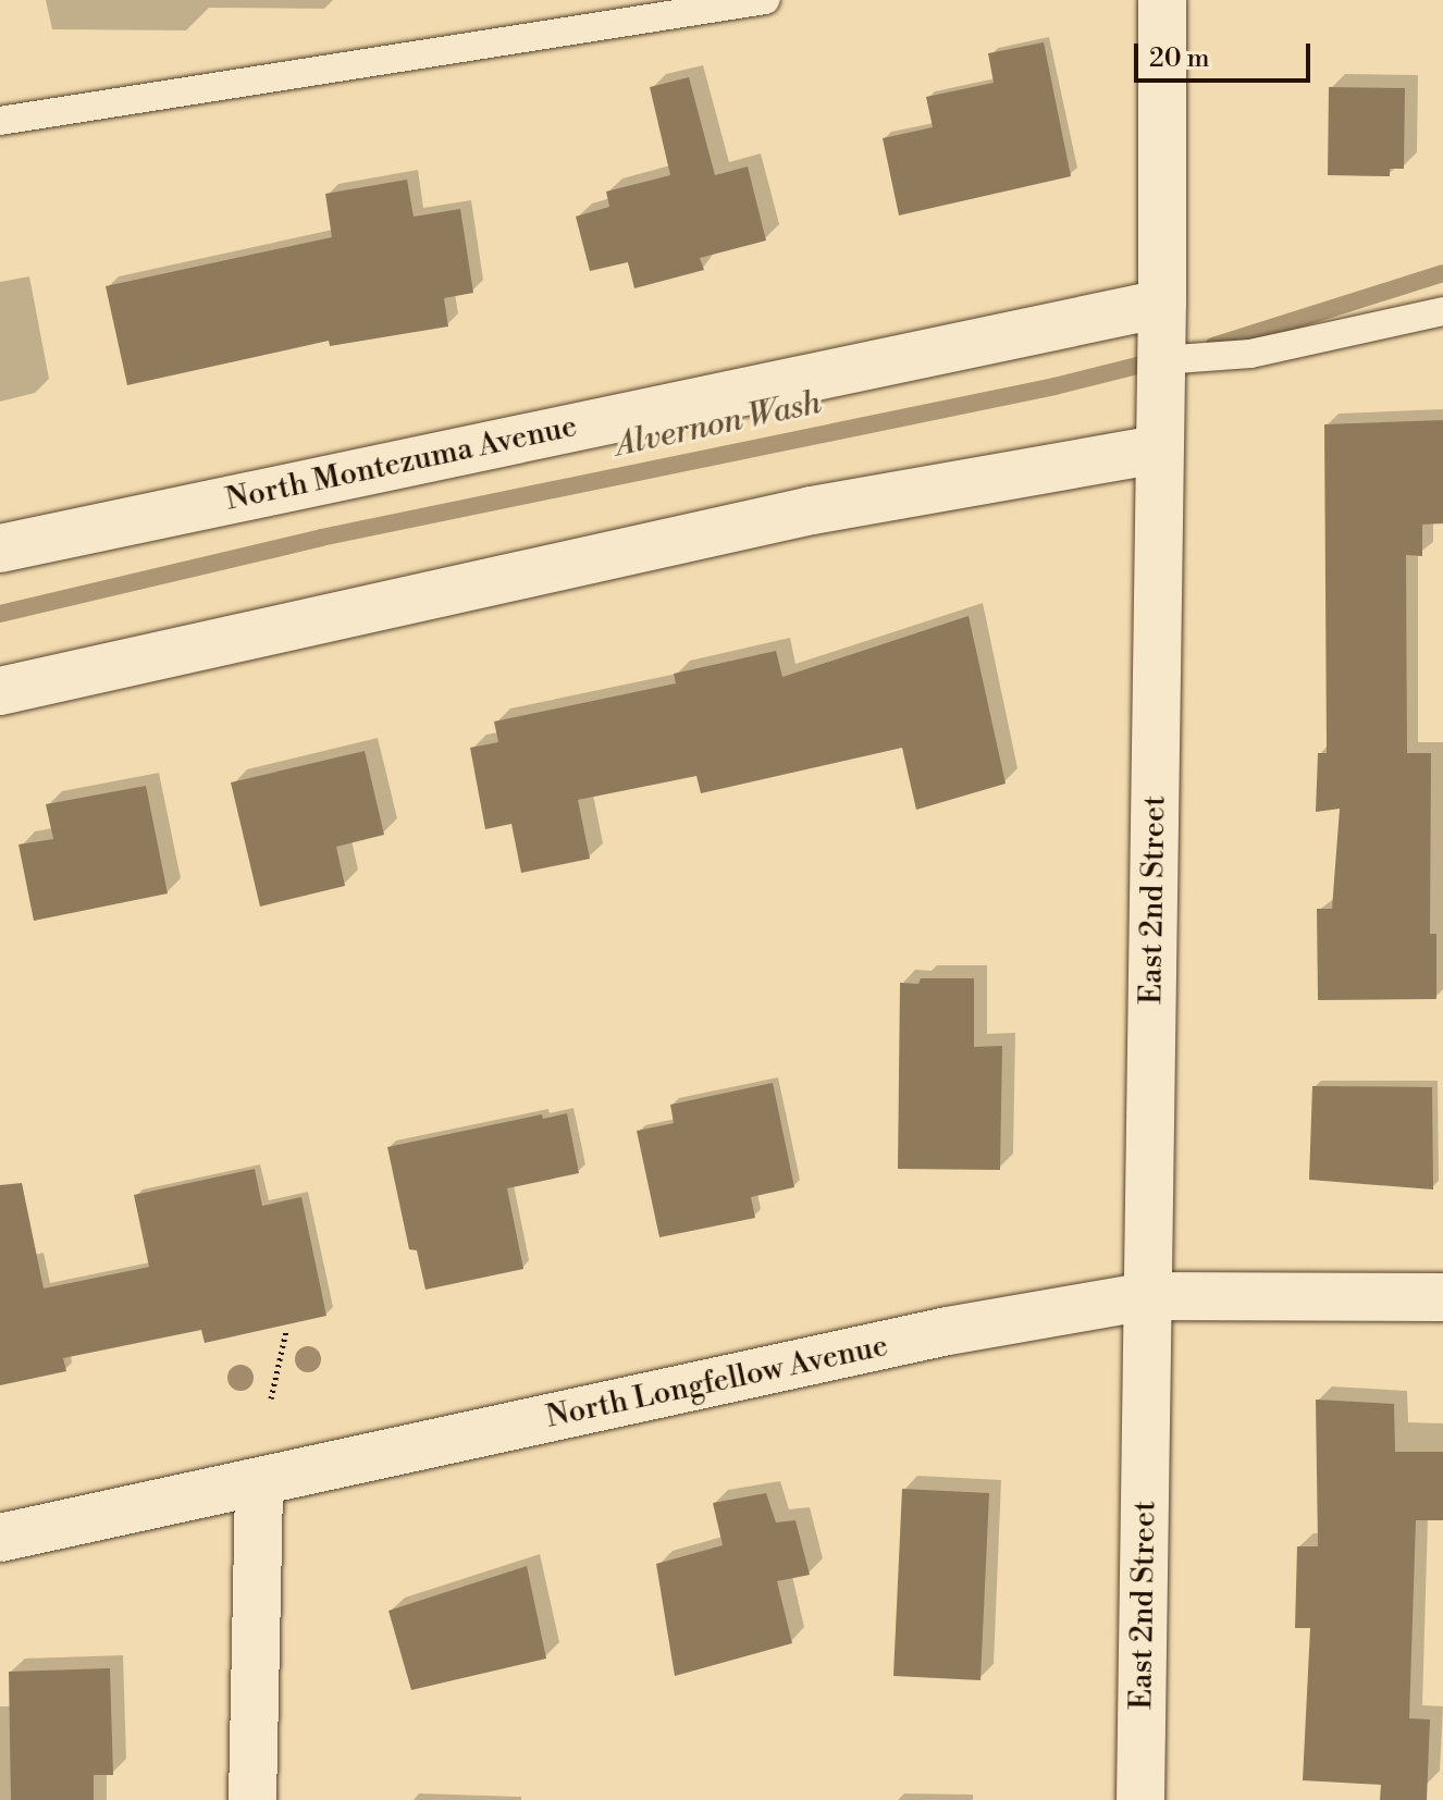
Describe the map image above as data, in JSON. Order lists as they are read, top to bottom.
{
  "streets": {
    "street": ["North Montezuma Avenue", "East 2nd Street", "North Longfellow Avenue"]
  },
  "crossings": [
    ["North Montezuma Avenue", "East 2nd Street"],
    ["East 2nd Street", "North Longfellow Avenue"]
  ],
  "water": ["Alvernon Wash"],
  "scale_bar": "20 m"
}
